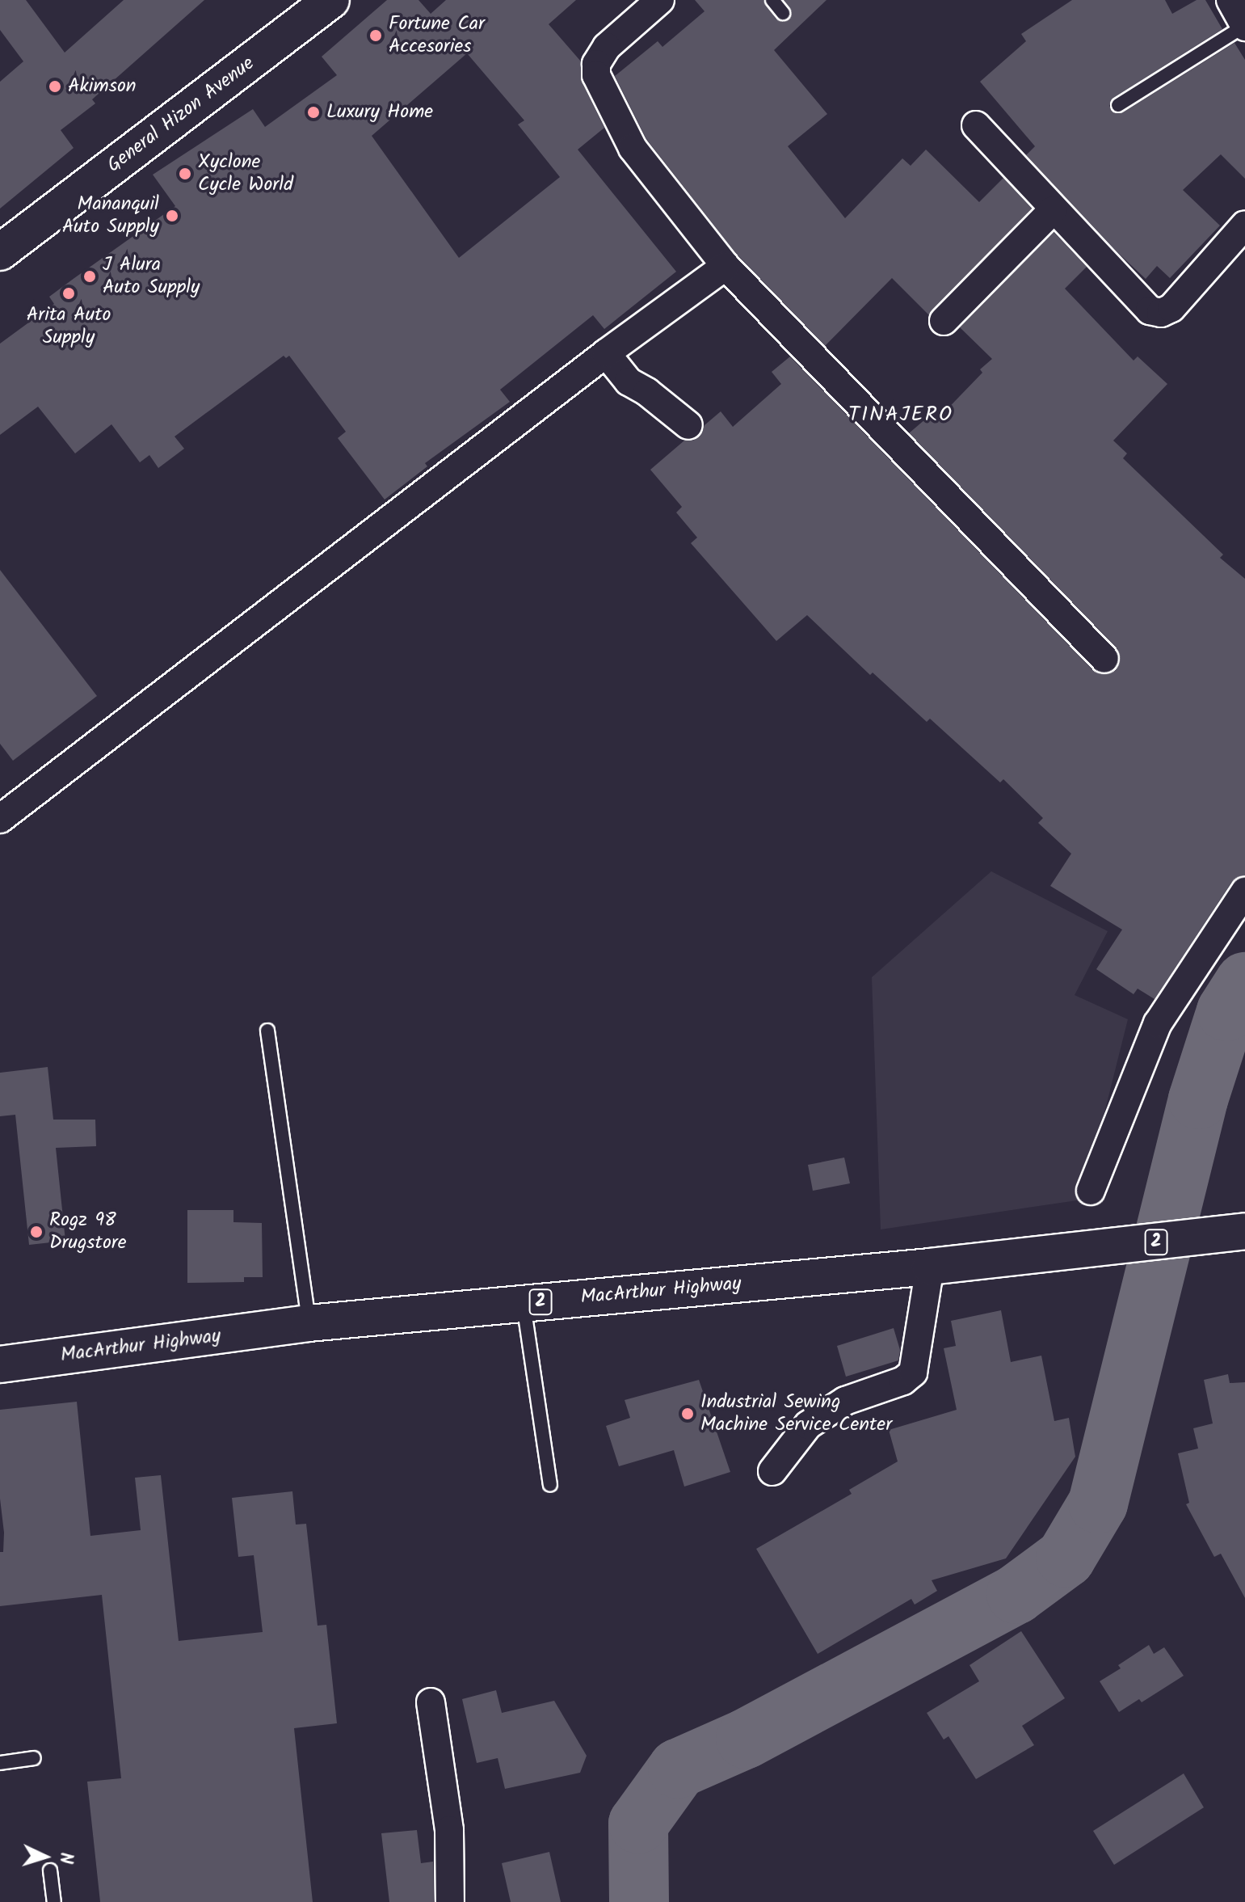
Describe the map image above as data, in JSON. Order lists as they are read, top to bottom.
{
  "streets": {
    "main road": ["General Hizon Avenue", "2", "MacArthur Highway"]
  },
  "districts": ["TINAJERO"],
  "places": [
    "Fortune Car Accesories",
    "Akimson",
    "Luxury Home",
    "Xyclone Cycle World",
    "Mananquil Auto Supply",
    "J Alura Auto Supply",
    "Arita Auto Supply",
    "Rogz 98 Drugstore",
    "Industrial Sewing Machine Service Center"
  ],
  "north": "right"
}
